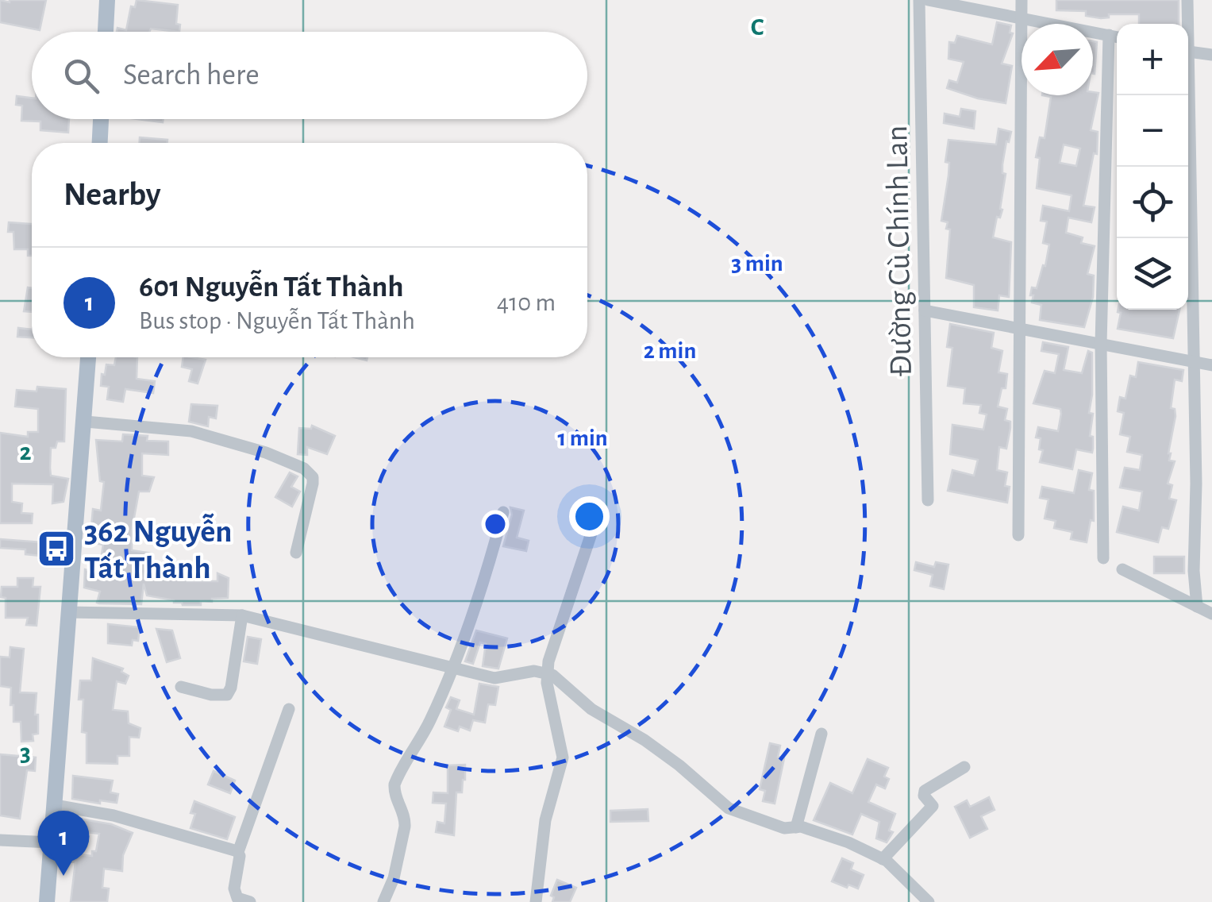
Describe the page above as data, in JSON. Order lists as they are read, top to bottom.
{
  "streets": {
    "street": ["Đường Cù Chính Lan"]
  },
  "places": {
    "bus stop": ["362 Nguyễn Tất Thành"]
  },
  "north": "bottom left",
  "page": {
    "map_buttons": ["+", "−"],
    "search": "Search here",
    "heading": "Nearby",
    "list": [
      {
        "mark": "1",
        "name": "601 Nguyễn Tất Thành",
        "note": "Bus stop · Nguyễn Tất Thành",
        "value": "410 m"
      }
    ],
    "pins": "1"
  },
  "grid": {
    "columns": ["C"],
    "rows": ["2", "3"]
  },
  "rings": ["3 min", "2 min", "1 min"]
}
